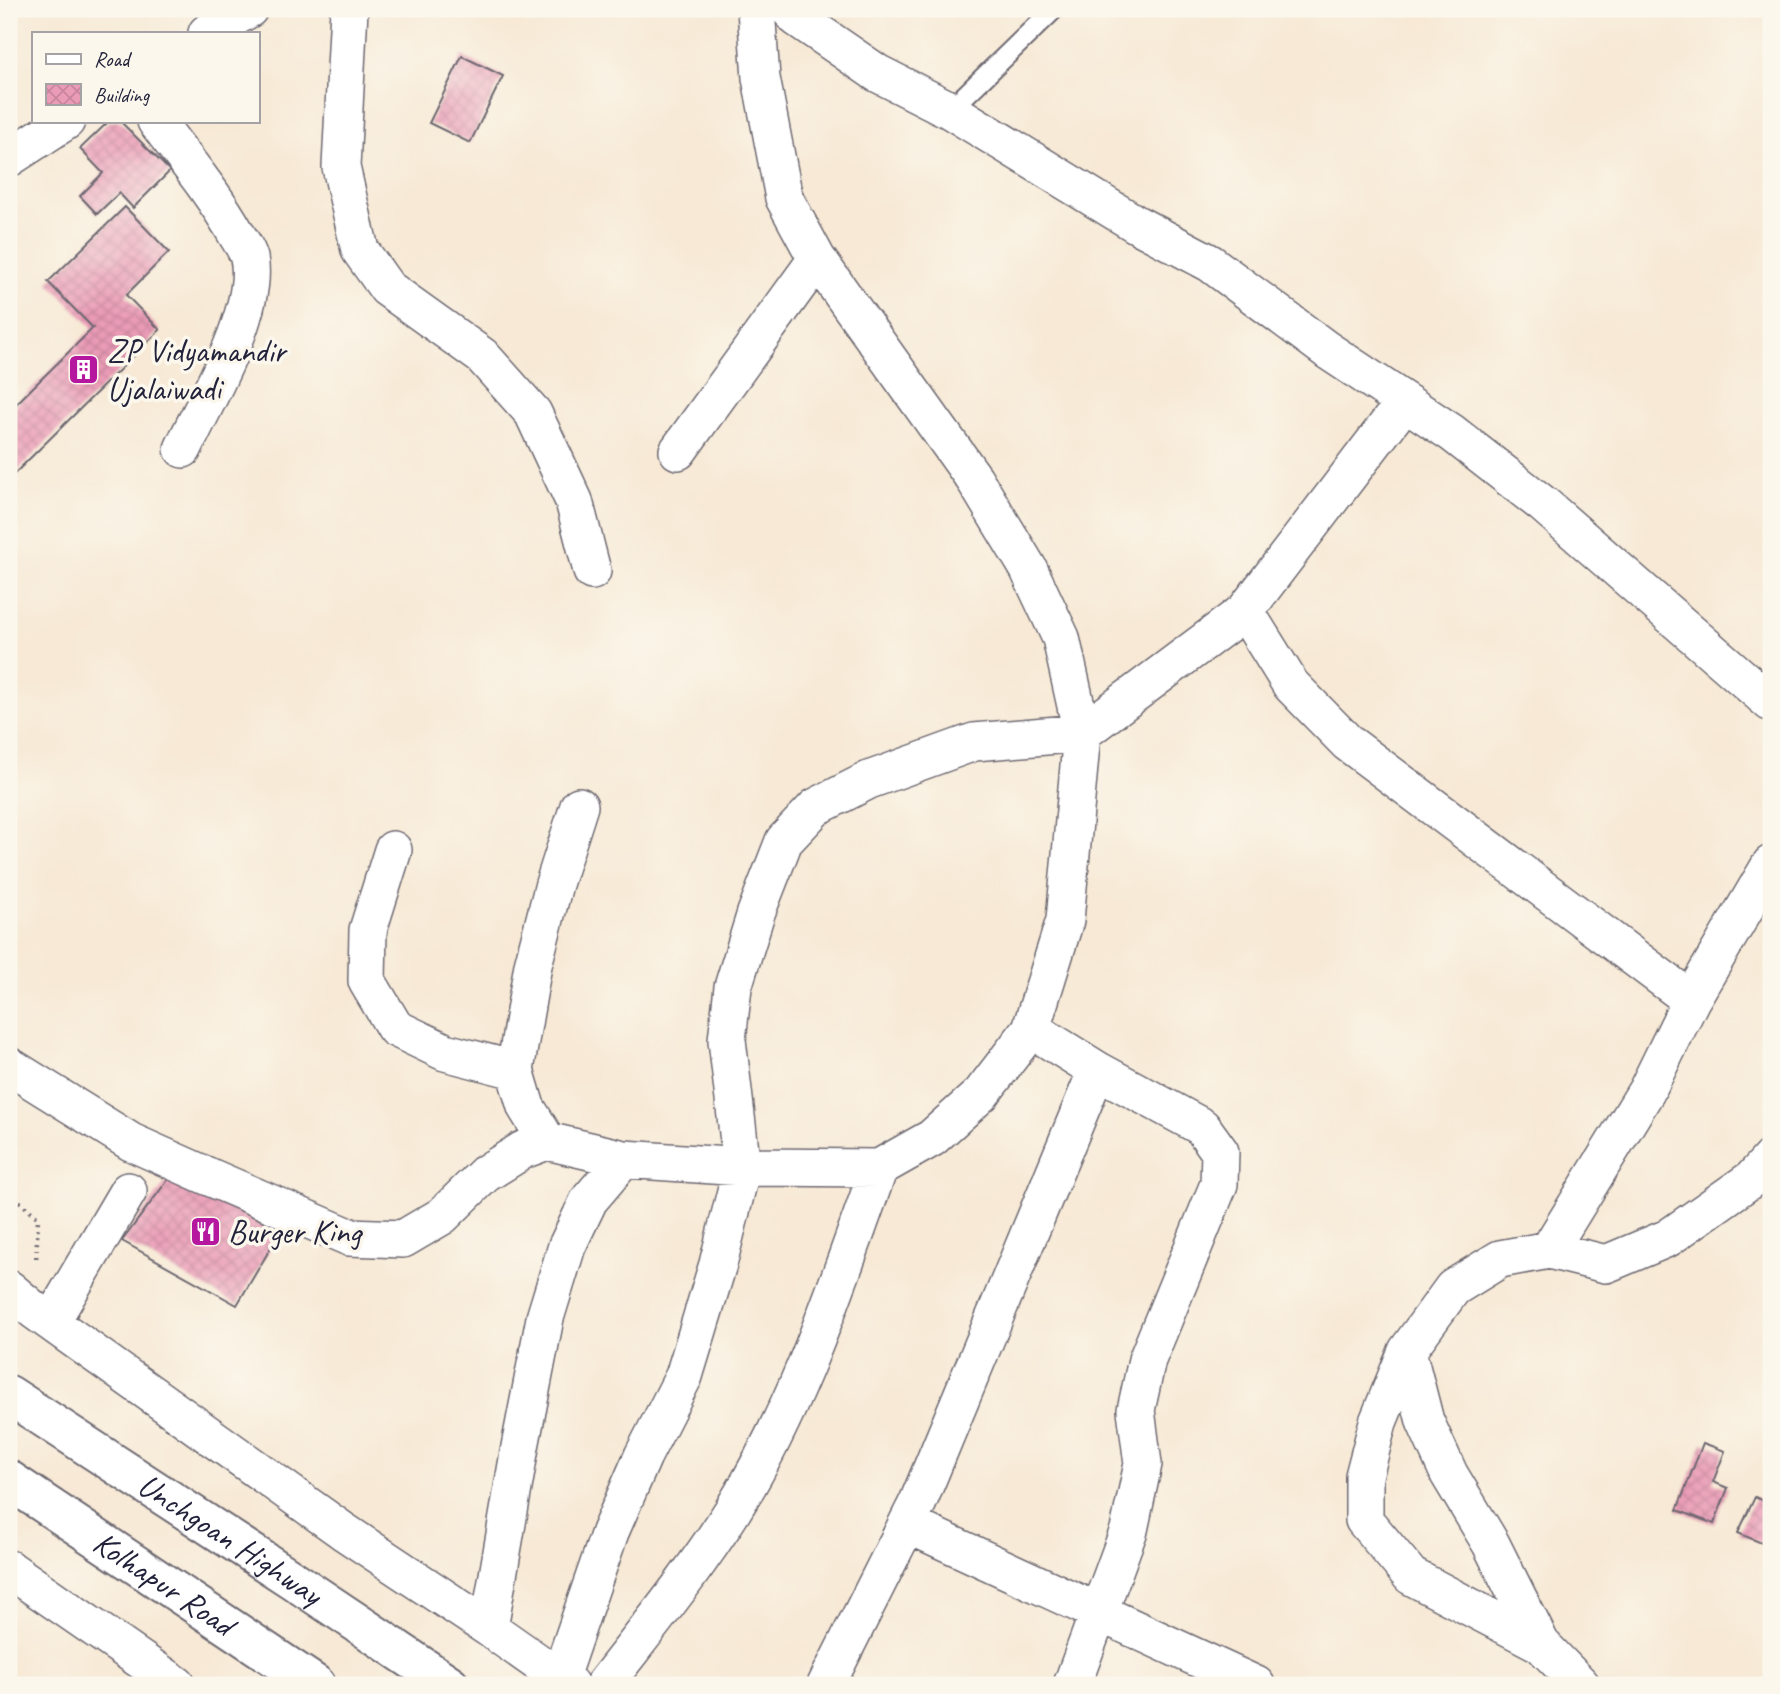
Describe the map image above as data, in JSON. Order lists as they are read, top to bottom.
{
  "streets": {
    "highway": ["Unchgoan Highway", "Kolhapur Road"]
  },
  "places": {
    "building": ["ZP Vidyamandir Ujalaiwadi"],
    "restaurant": ["Burger King"]
  },
  "legend": ["Road", "Building"]
}
